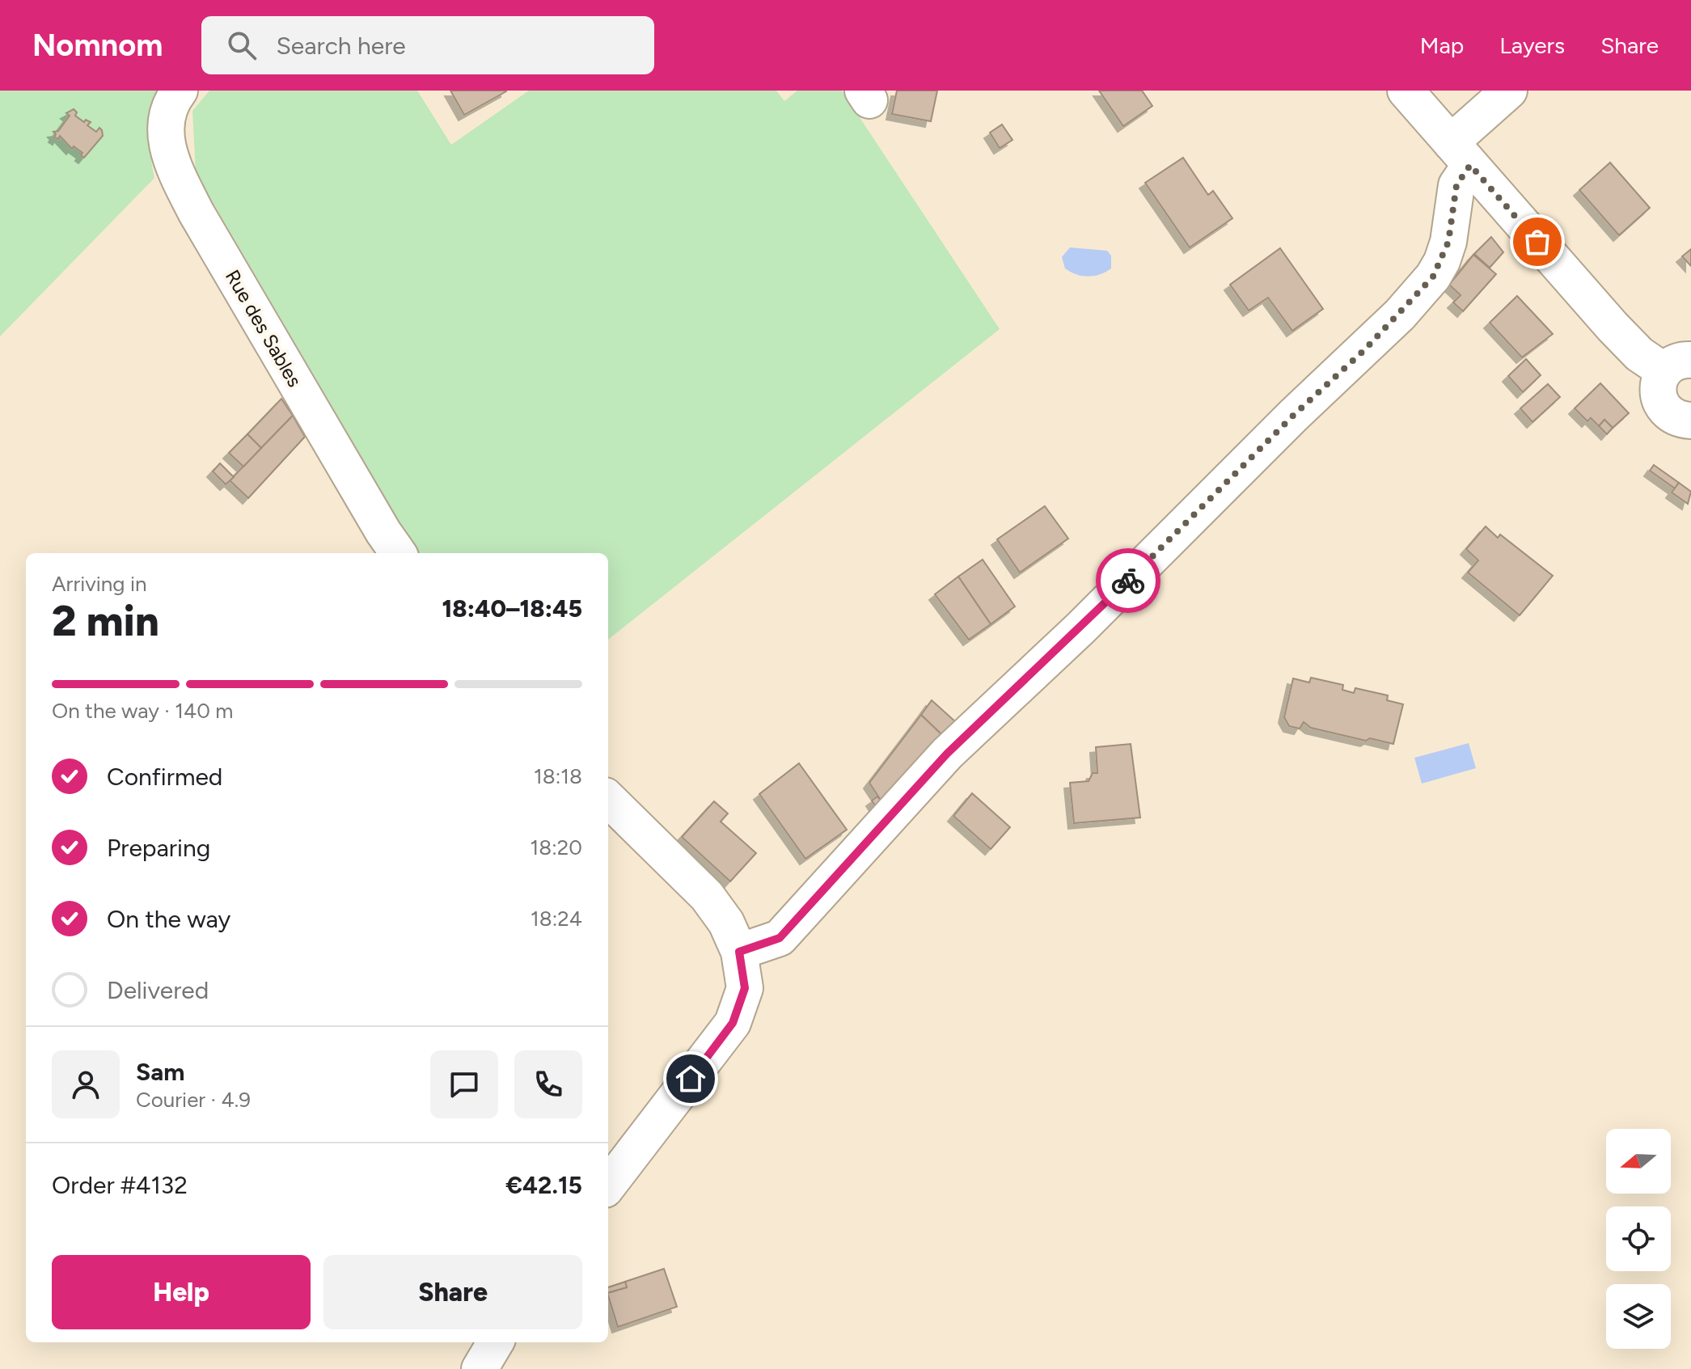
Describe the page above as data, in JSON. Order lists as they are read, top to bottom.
{
  "streets": {
    "street": ["Rue des Sables"]
  },
  "north": "left",
  "page": {
    "header": "Nomnom",
    "search": "Search here",
    "nav": ["Map", "Layers", "Share"],
    "heading": ["2 min", "Arriving in", "18:40–18:45"],
    "panel": [
      "Sam",
      "Courier · 4.9",
      "Order #4132",
      "€42.15"
    ],
    "bar": "On the way · 140 m",
    "list": [
      ["Confirmed", "18:18"],
      ["Preparing", "18:20"],
      ["On the way", "18:24"],
      "Delivered"
    ],
    "buttons": ["Help", "Share"]
  }
}
